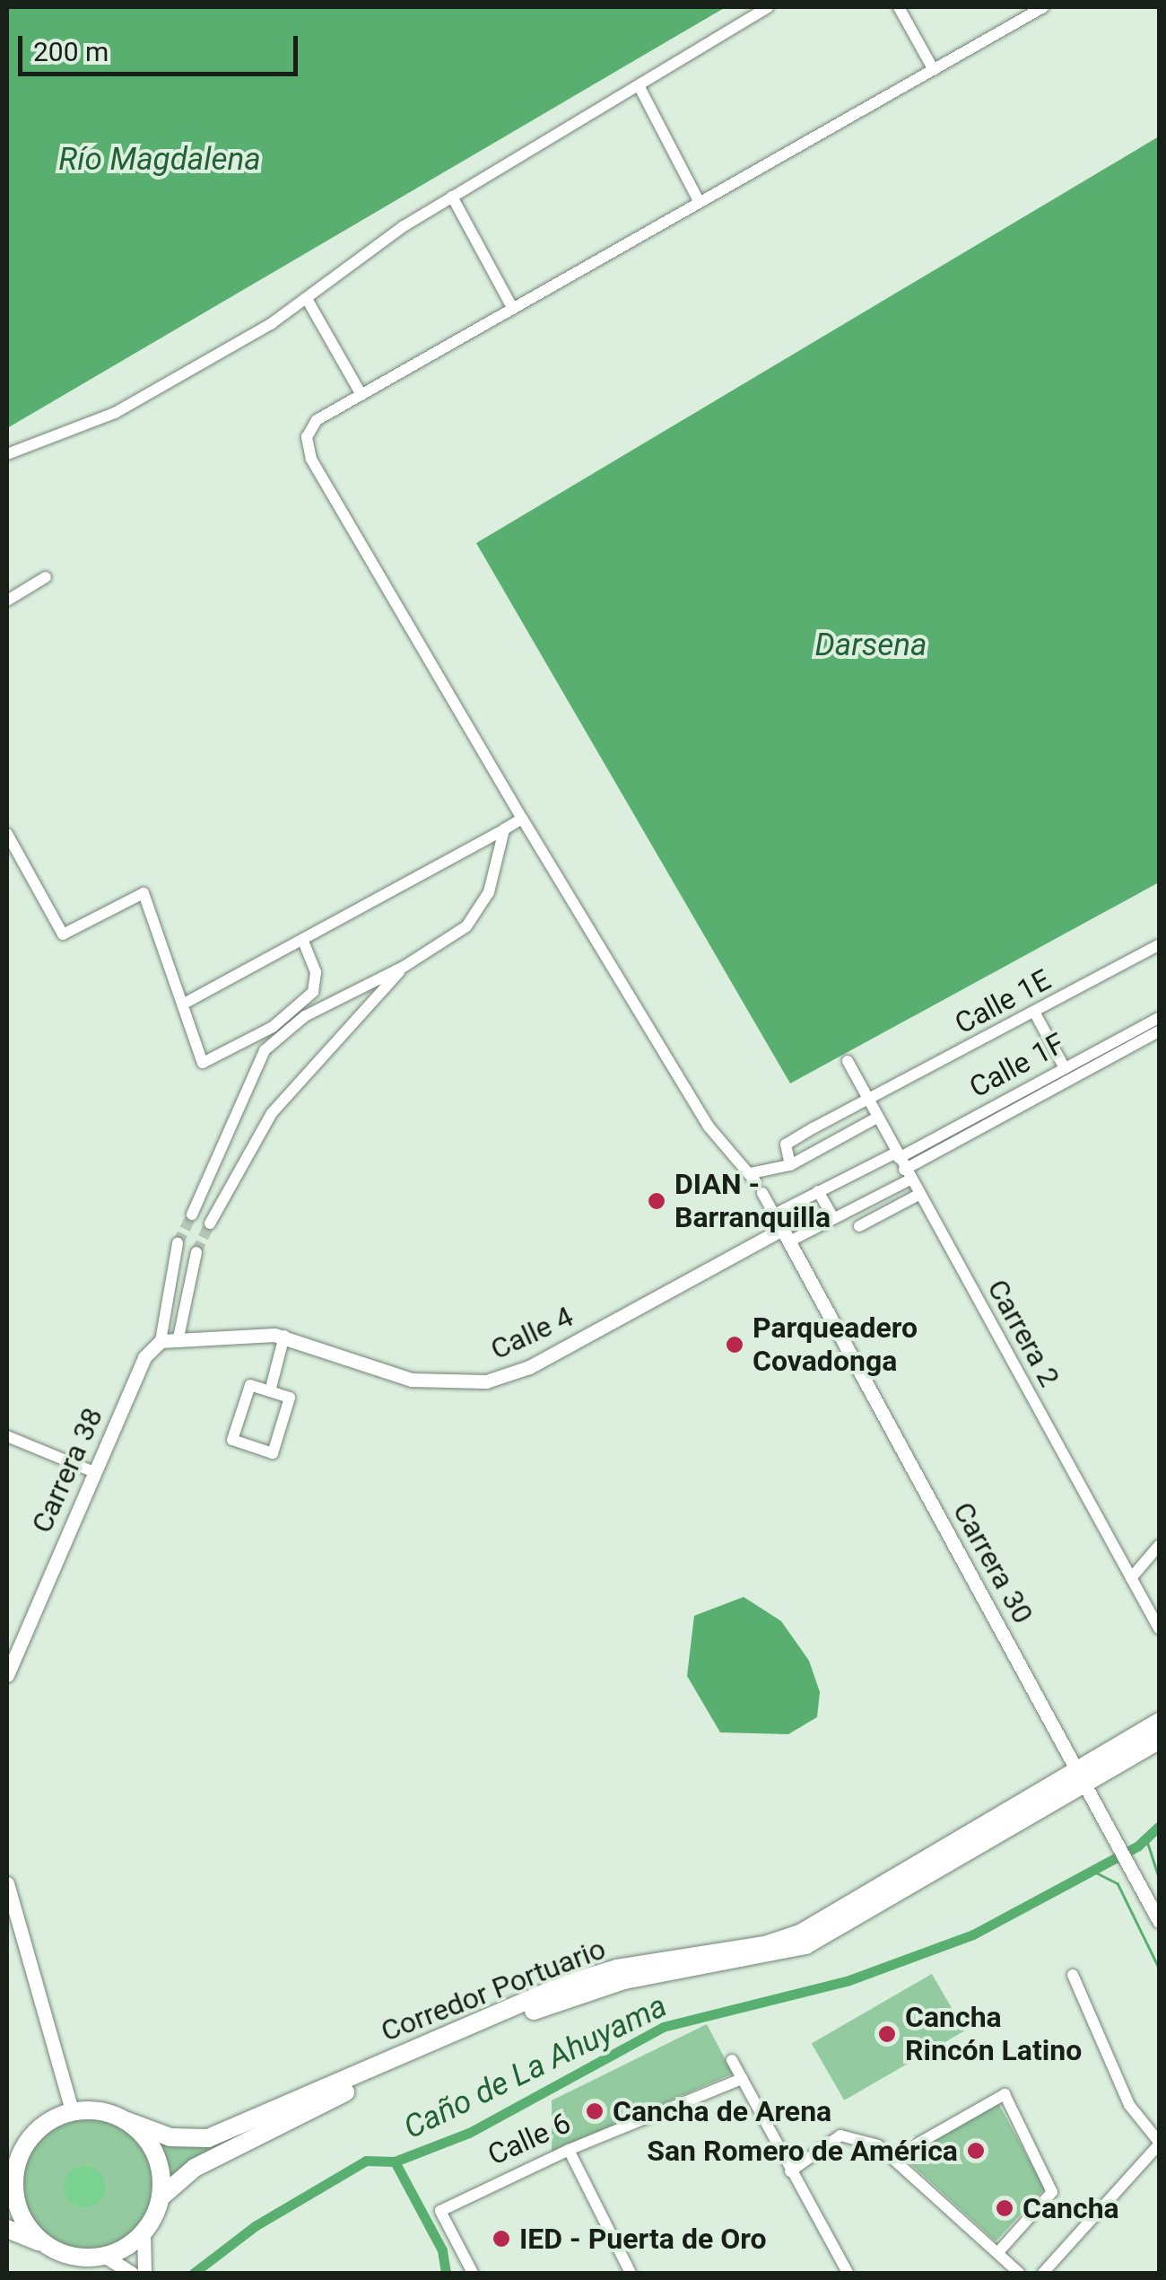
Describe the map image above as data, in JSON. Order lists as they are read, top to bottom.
{
  "streets": {
    "main road": ["Corredor Portuario"],
    "street": [
      "Calle 1E",
      "Calle 1F",
      "Calle 4",
      "Carrera 2",
      "Carrera 38",
      "Carrera 30",
      "Calle 6"
    ]
  },
  "crossings": [
    ["Calle 1E", "Carrera 2"],
    ["Calle 1F", "Calle 4"],
    ["Calle 1F", "Carrera 2"],
    ["Calle 1F", "Carrera 30"],
    ["Calle 4", "Carrera 38"],
    ["Calle 4", "Carrera 30"],
    ["Carrera 30", "Corredor Portuario"]
  ],
  "water": ["Río Magdalena", "Darsena", "Caño de La Ahuyama"],
  "places": [
    "DIAN - Barranquilla",
    "Parqueadero Covadonga",
    "Cancha Rincón Latino",
    "Cancha de Arena",
    "San Romero de América",
    "Cancha",
    "IED - Puerta de Oro"
  ],
  "scale_bar": "200 m"
}
